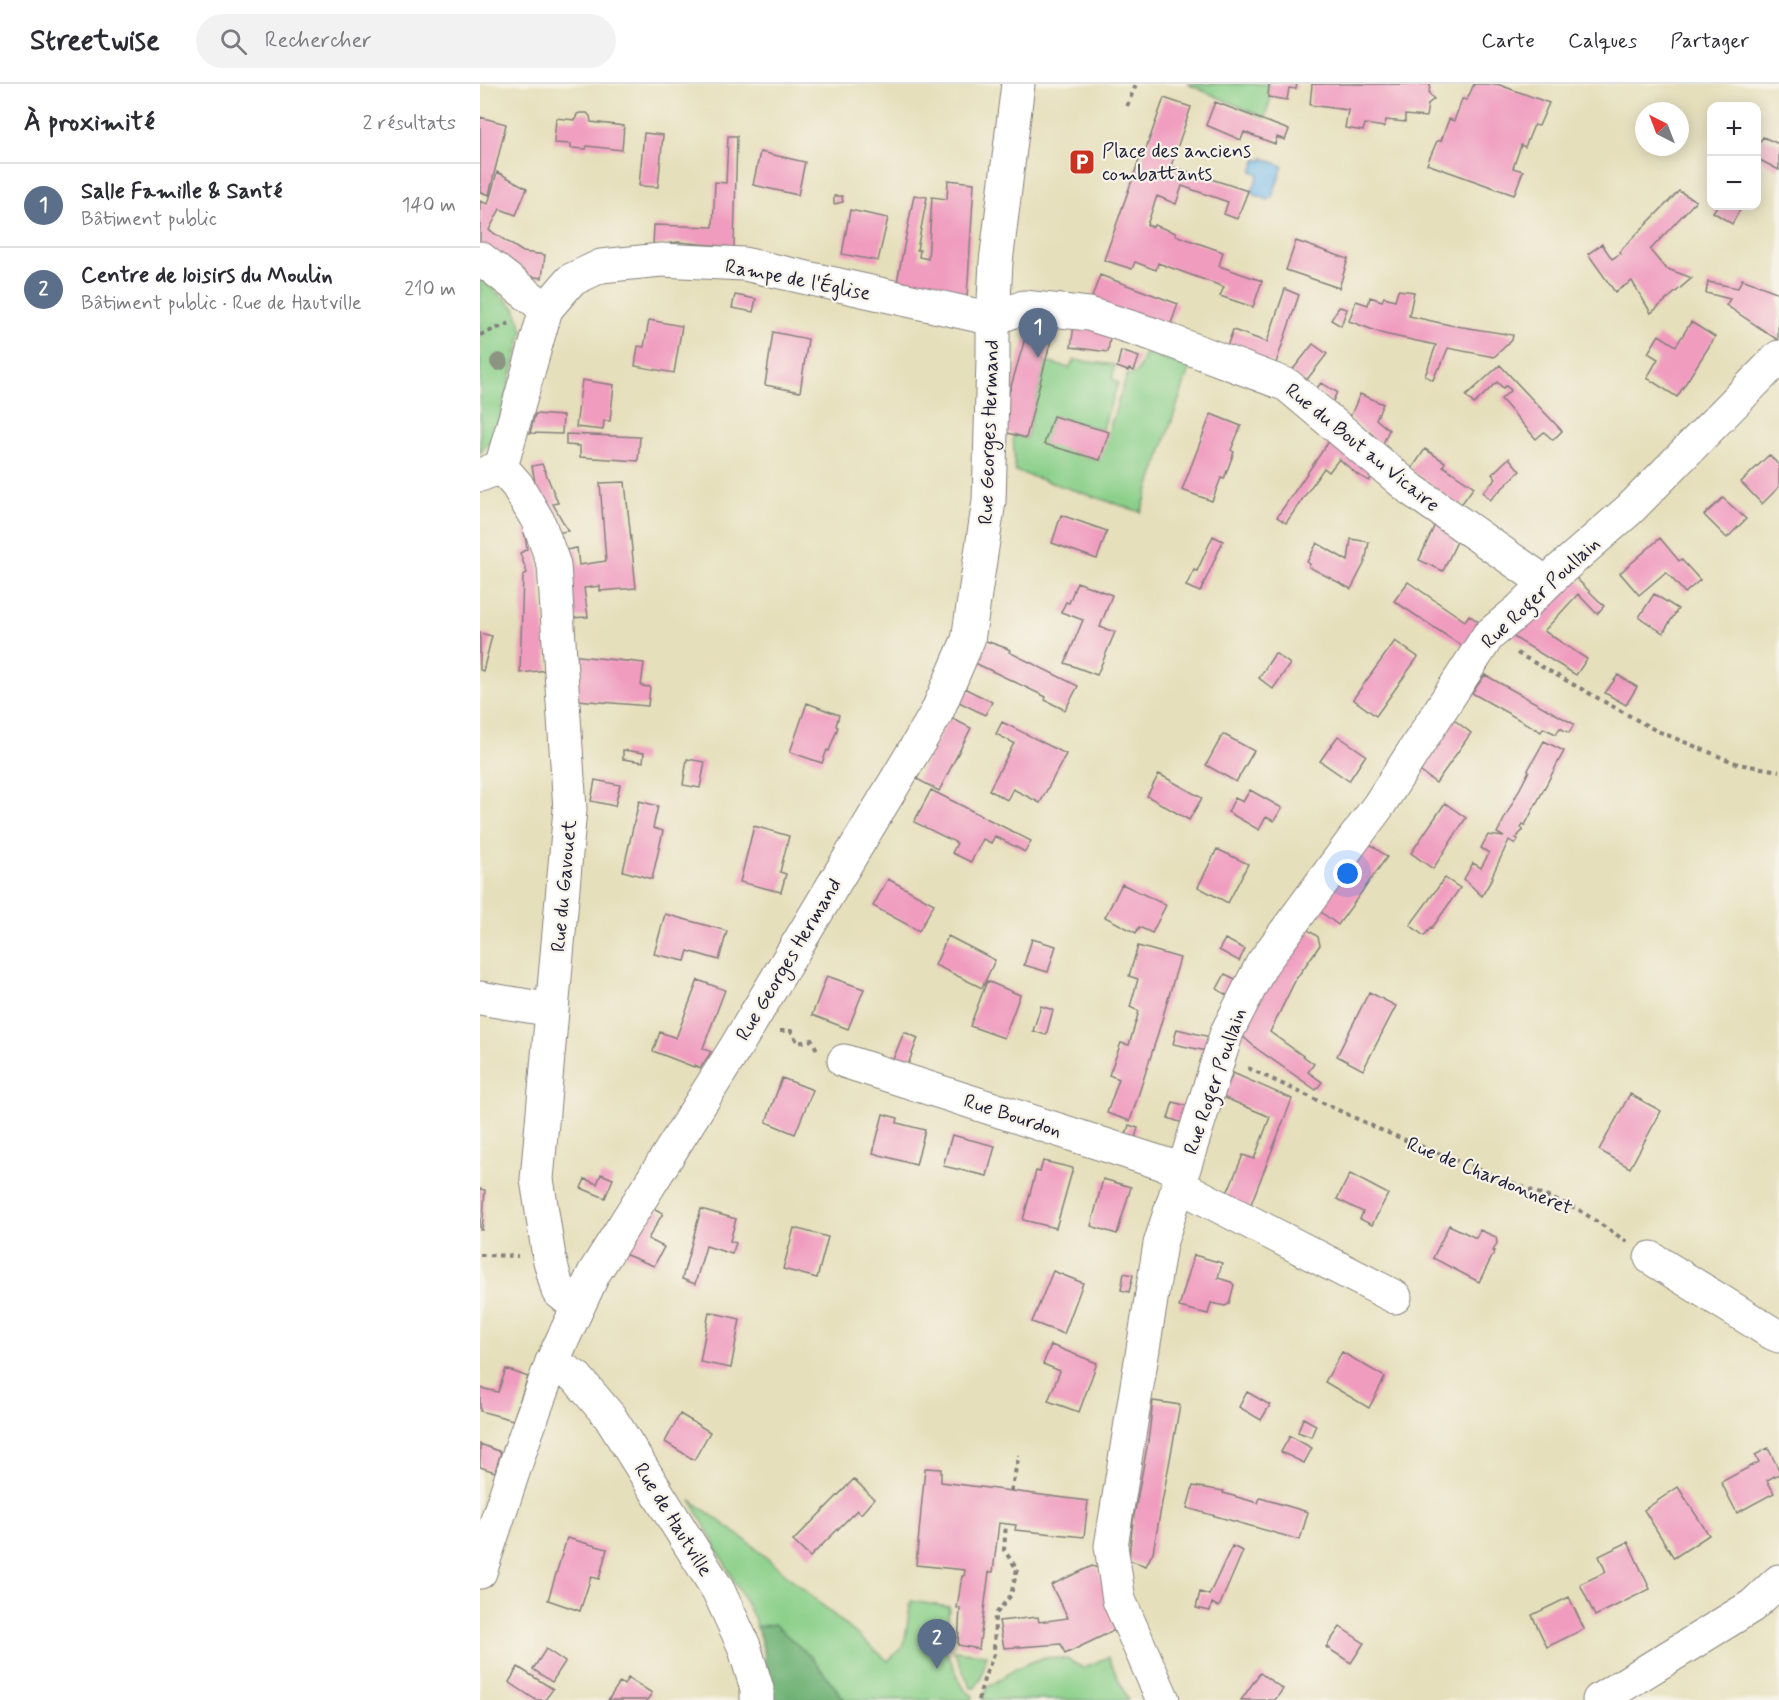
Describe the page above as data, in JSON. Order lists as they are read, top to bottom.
{
  "streets": {
    "street": [
      "Rampe de l'Église",
      "Rue Georges Hermand",
      "Rue du Bout au Vicaire",
      "Rue Roger Poullain",
      "Rue du Gavouet",
      "Rue Bourdon",
      "Rue de Hautville"
    ],
    "path": ["Rue de Chardonneret"]
  },
  "crossings": [
    ["Rampe de l'Église", "Rue Georges Hermand"],
    ["Rampe de l'Église", "Rue du Bout au Vicaire"],
    ["Rue Georges Hermand", "Rue du Bout au Vicaire"],
    ["Rue Georges Hermand", "Rue du Gavouet"],
    ["Rue Georges Hermand", "Rue de Hautville"],
    ["Rue du Bout au Vicaire", "Rue Roger Poullain"],
    ["Rue Roger Poullain", "Rue Bourdon"],
    ["Rue Roger Poullain", "Rue de Chardonneret"]
  ],
  "places": {
    "parking": ["Place des anciens combattants"]
  },
  "north": "top left",
  "page": {
    "header": "Streetwise",
    "search": "Rechercher",
    "nav": ["Carte", "Calques", "Partager"],
    "heading": ["À proximité", "2 résultats"],
    "map_buttons": ["+", "−"],
    "list": [
      {
        "mark": "1",
        "name": "Salle Famille & Santé",
        "note": "Bâtiment public",
        "value": "140 m"
      },
      {
        "mark": "2",
        "name": "Centre de loisirs du Moulin",
        "note": "Bâtiment public · Rue de Hautville",
        "value": "210 m"
      }
    ],
    "pins": ["1", "2"]
  }
}
